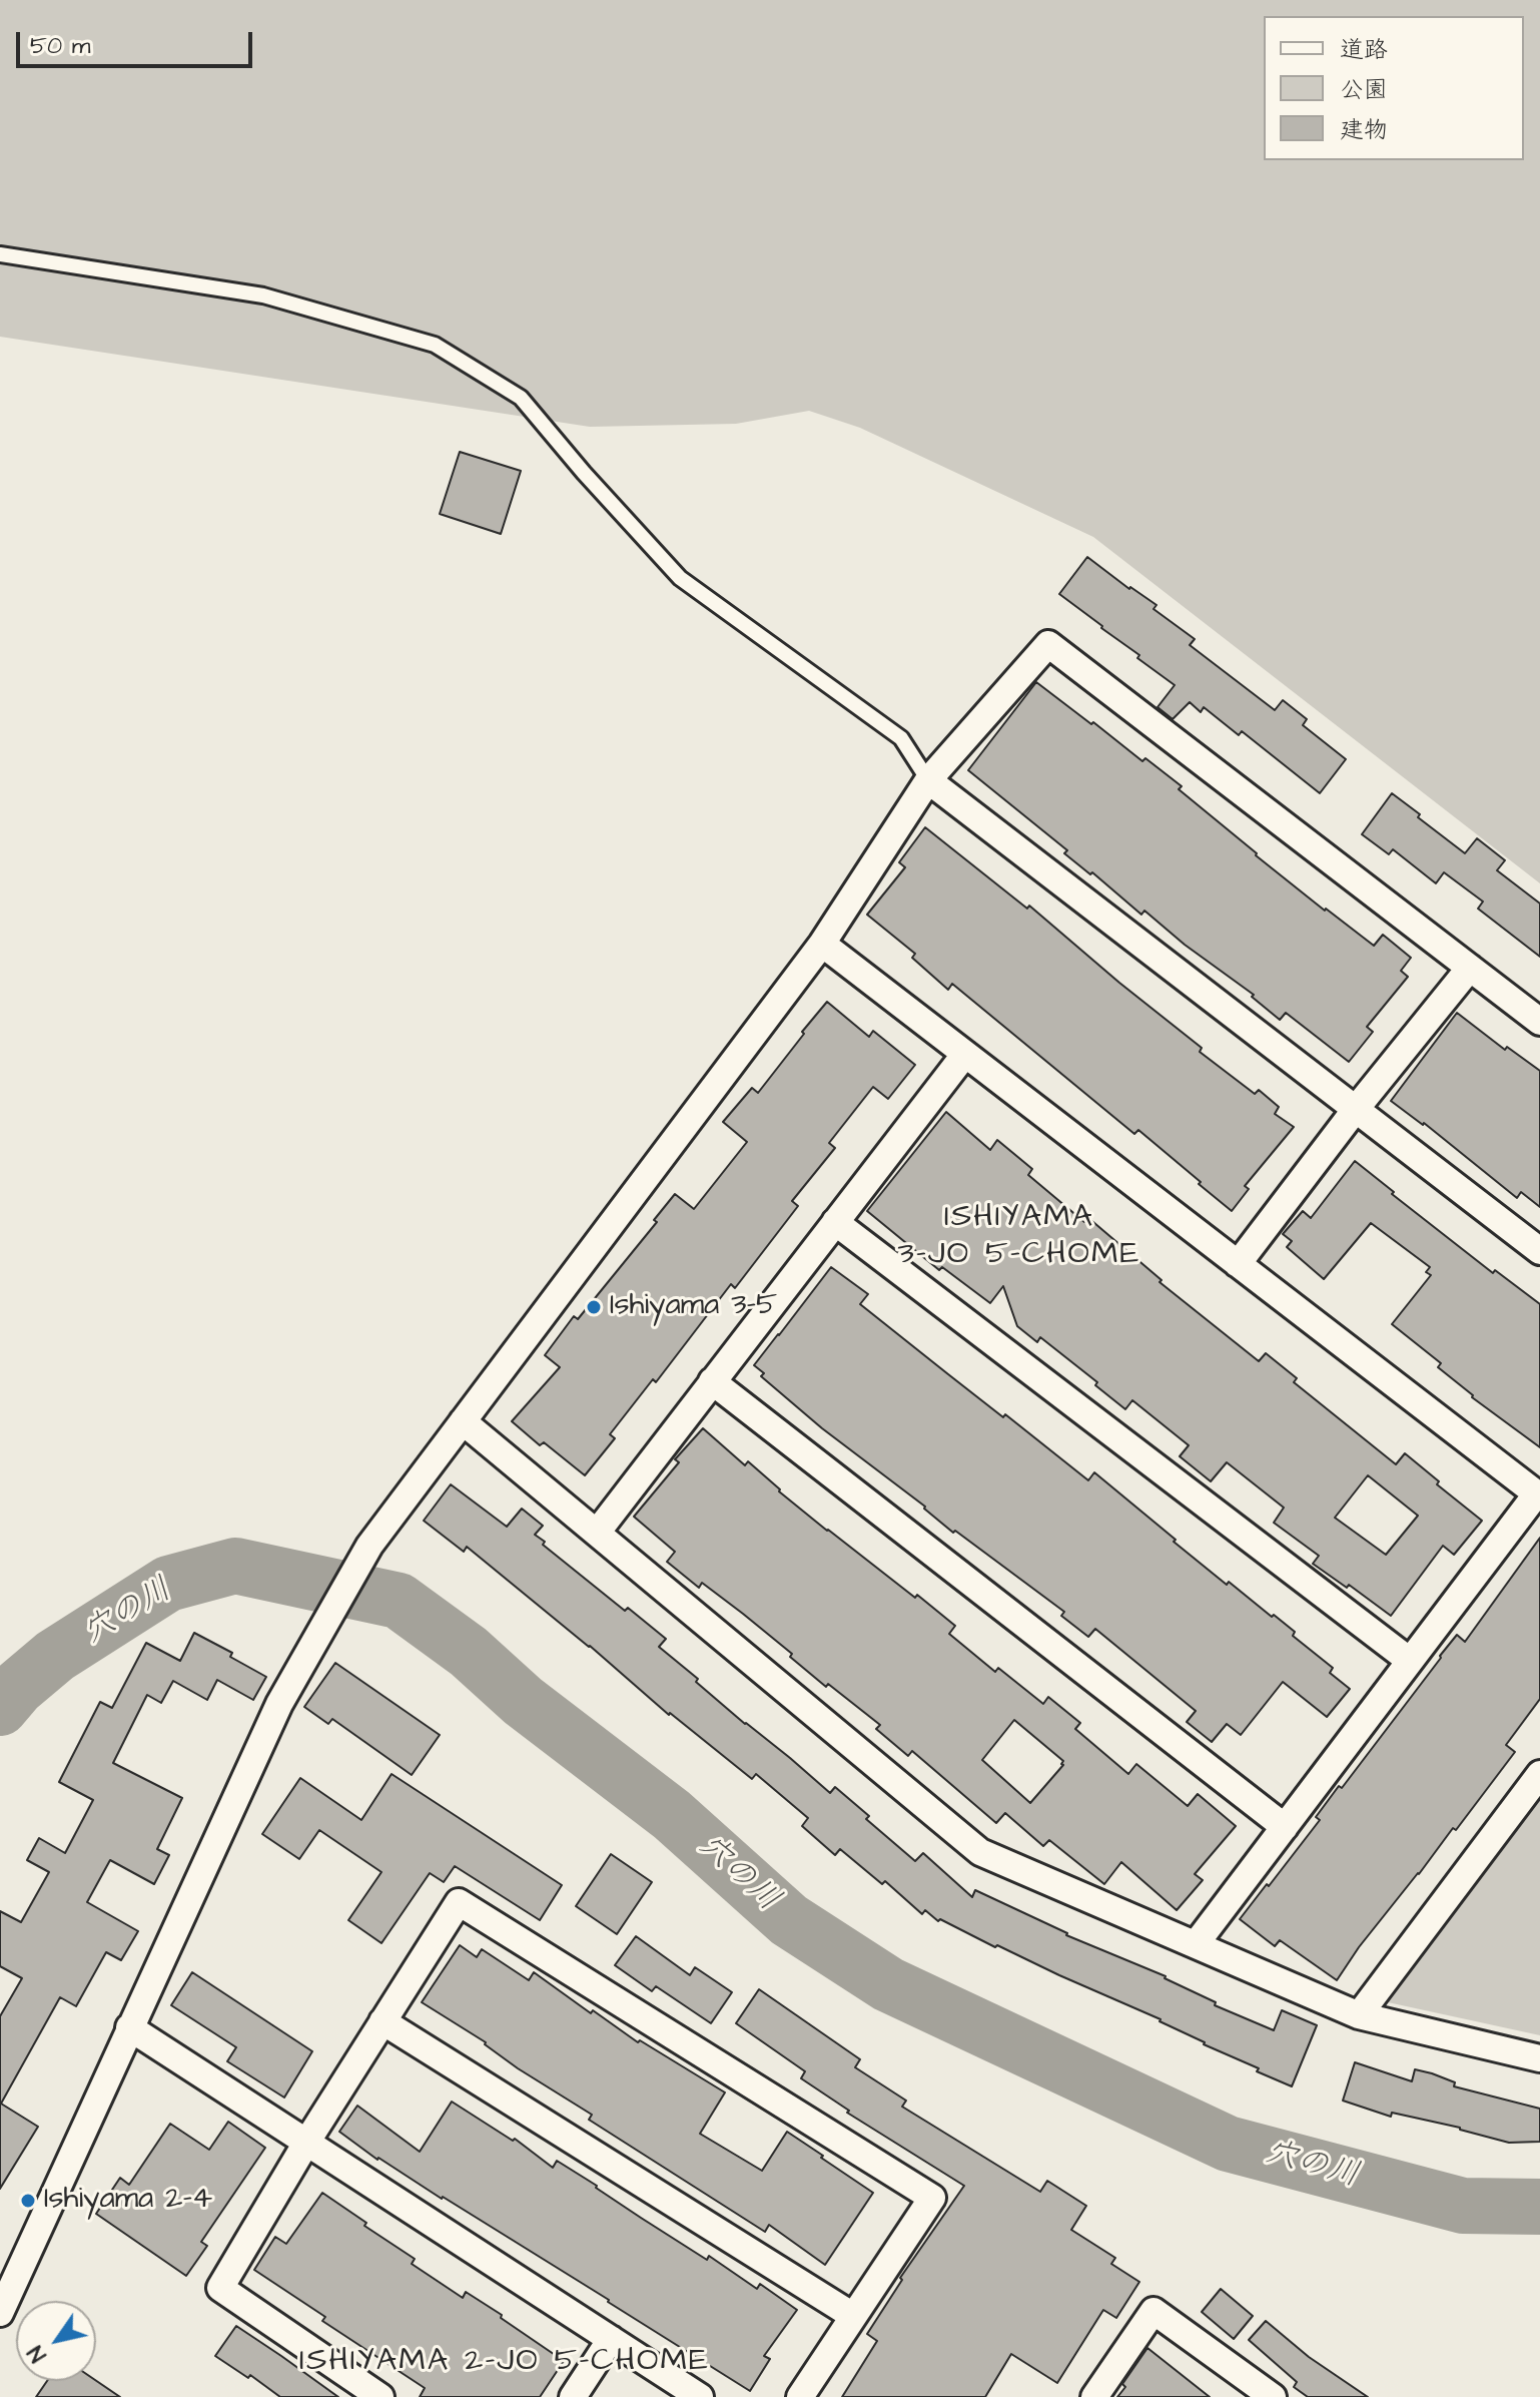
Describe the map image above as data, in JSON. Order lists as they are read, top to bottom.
{
  "districts": ["ISHIYAMA 3-JO 5-CHOME", "ISHIYAMA 2-JO 5-CHOME"],
  "water": ["穴の川"],
  "places": ["Ishiyama 3-5", "Ishiyama 2-4"],
  "legend": ["道路", "公園", "建物"],
  "scale_bar": "50 m",
  "north": "bottom left"
}
